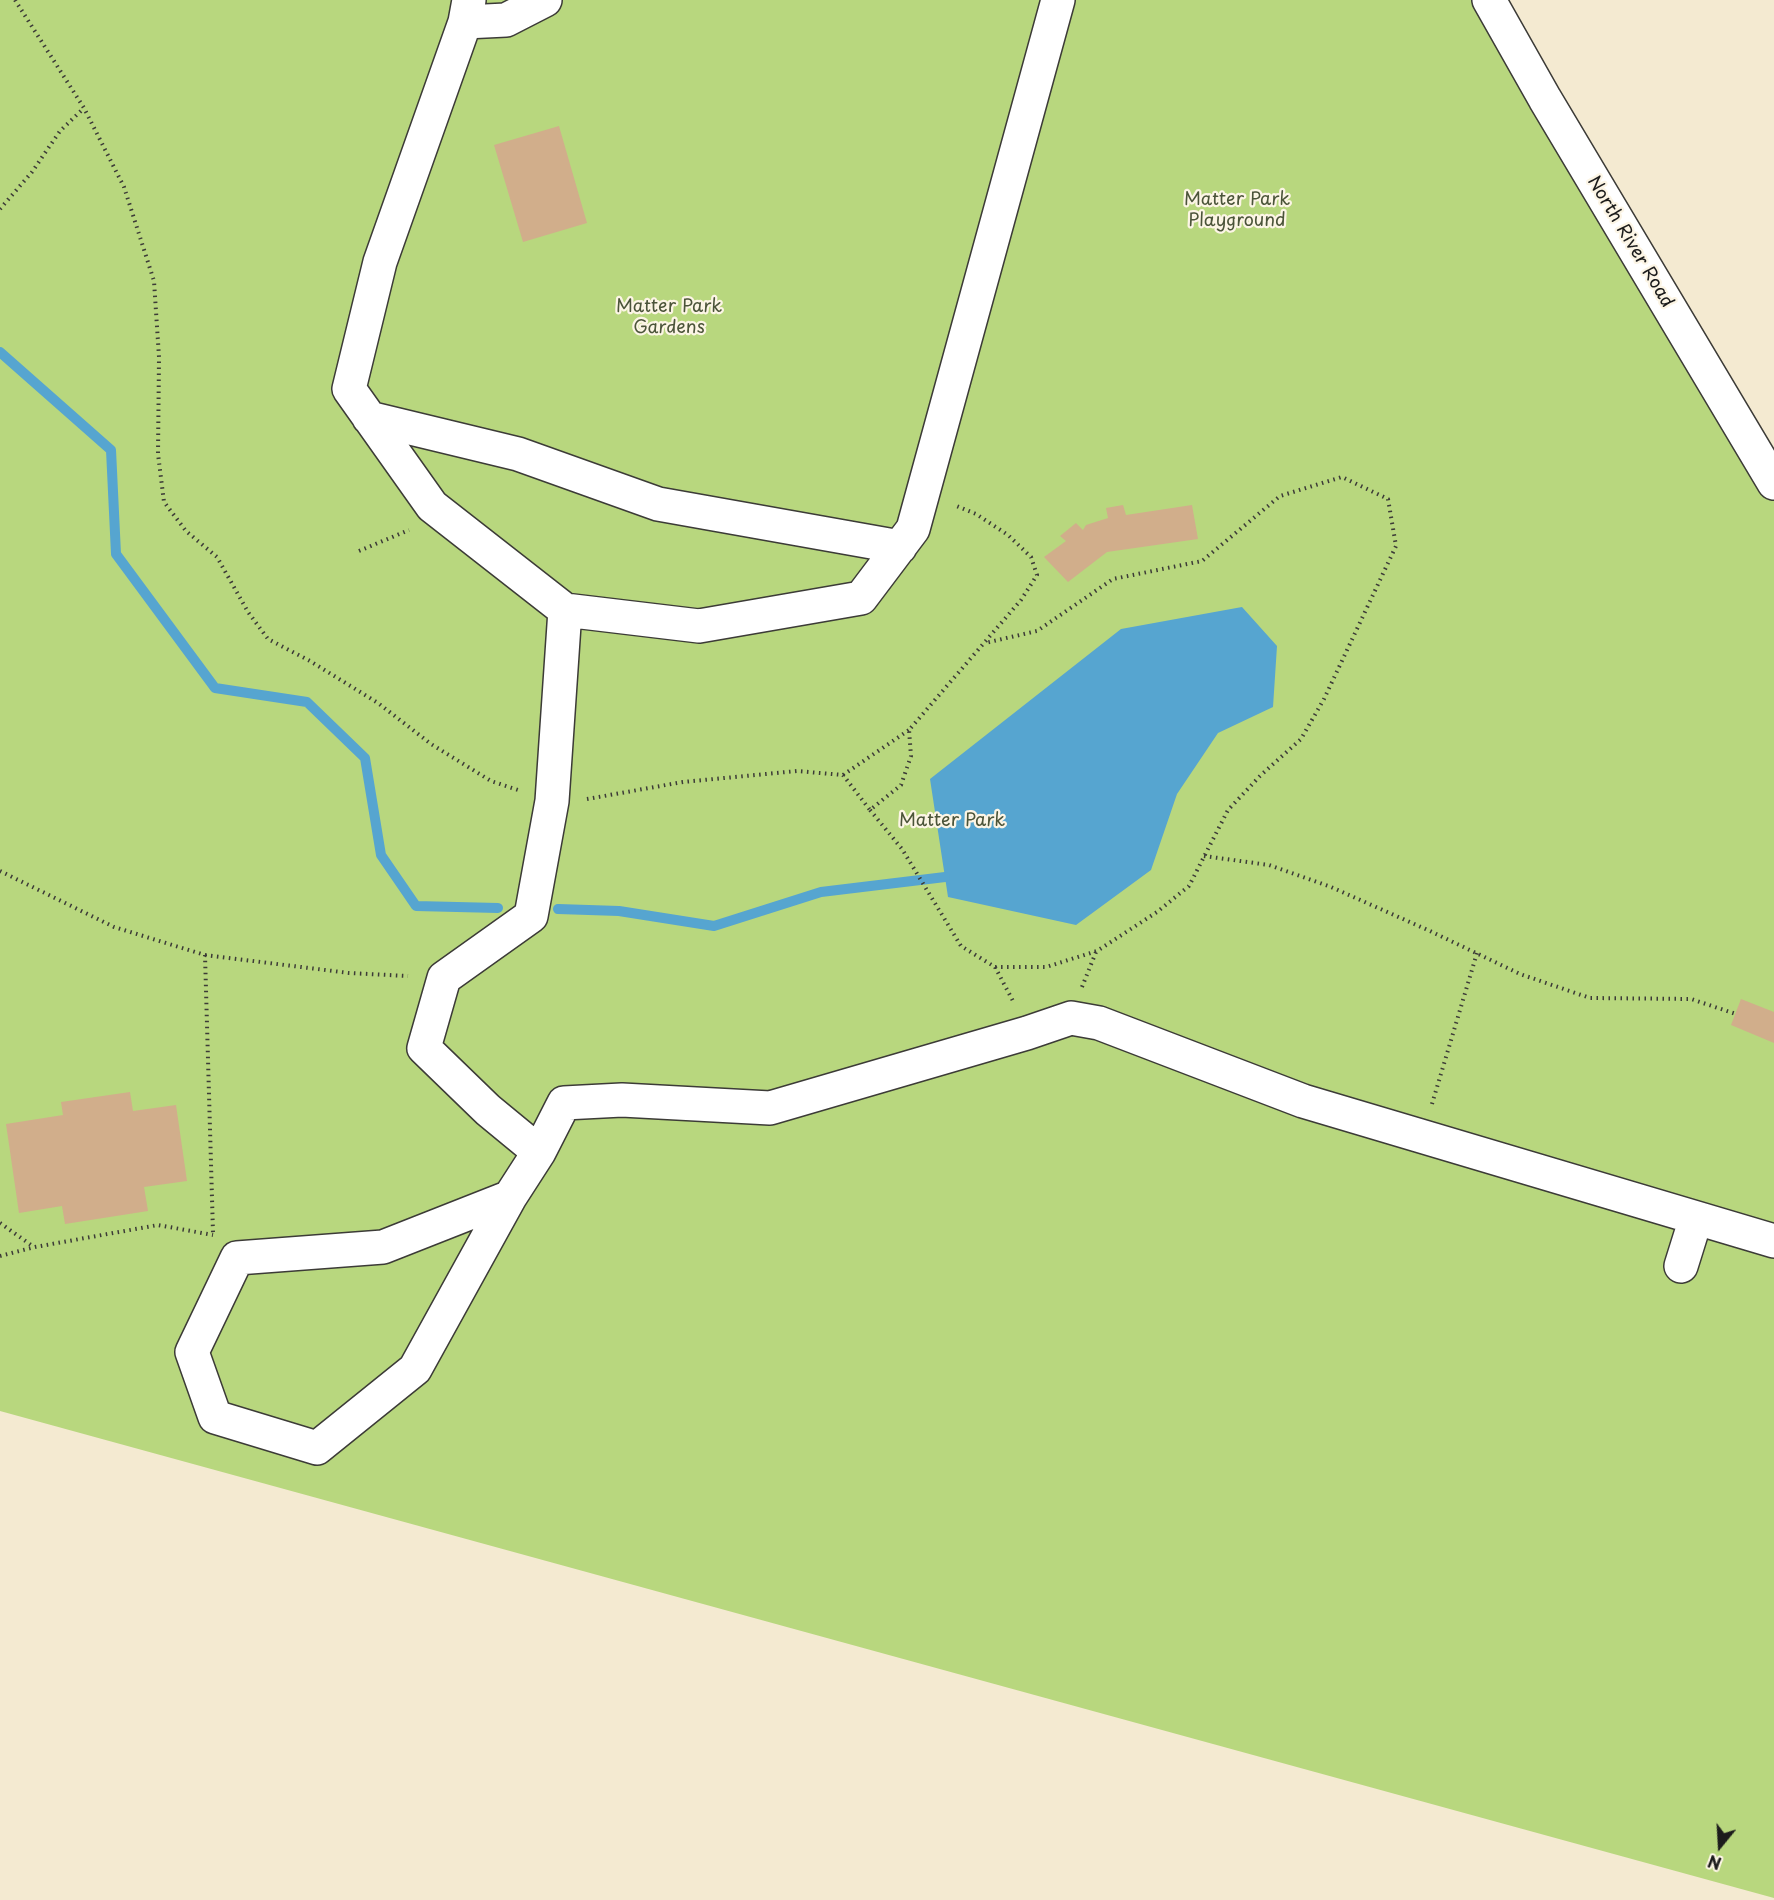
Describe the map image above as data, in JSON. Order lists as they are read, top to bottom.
{
  "streets": {
    "street": ["North River Road"]
  },
  "parks": ["Matter Park Playground", "Matter Park Gardens", "Matter Park"],
  "north": "bottom"
}
